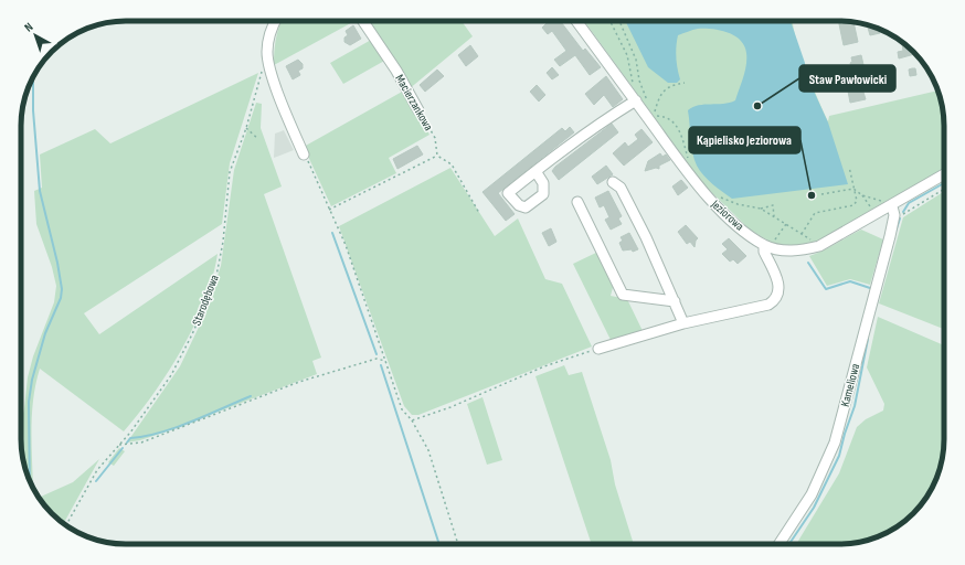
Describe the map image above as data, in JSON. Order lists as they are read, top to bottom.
{
  "streets": {
    "street": ["Macierzankowa", "Jeziorowa", "Kameliowa"],
    "path": ["Starodębowa"]
  },
  "crossings": [
    ["Jeziorowa", "Kameliowa"]
  ],
  "places": ["Staw Pawłowicki", "Kąpielisko Jeziorowa"],
  "north": "top left"
}
